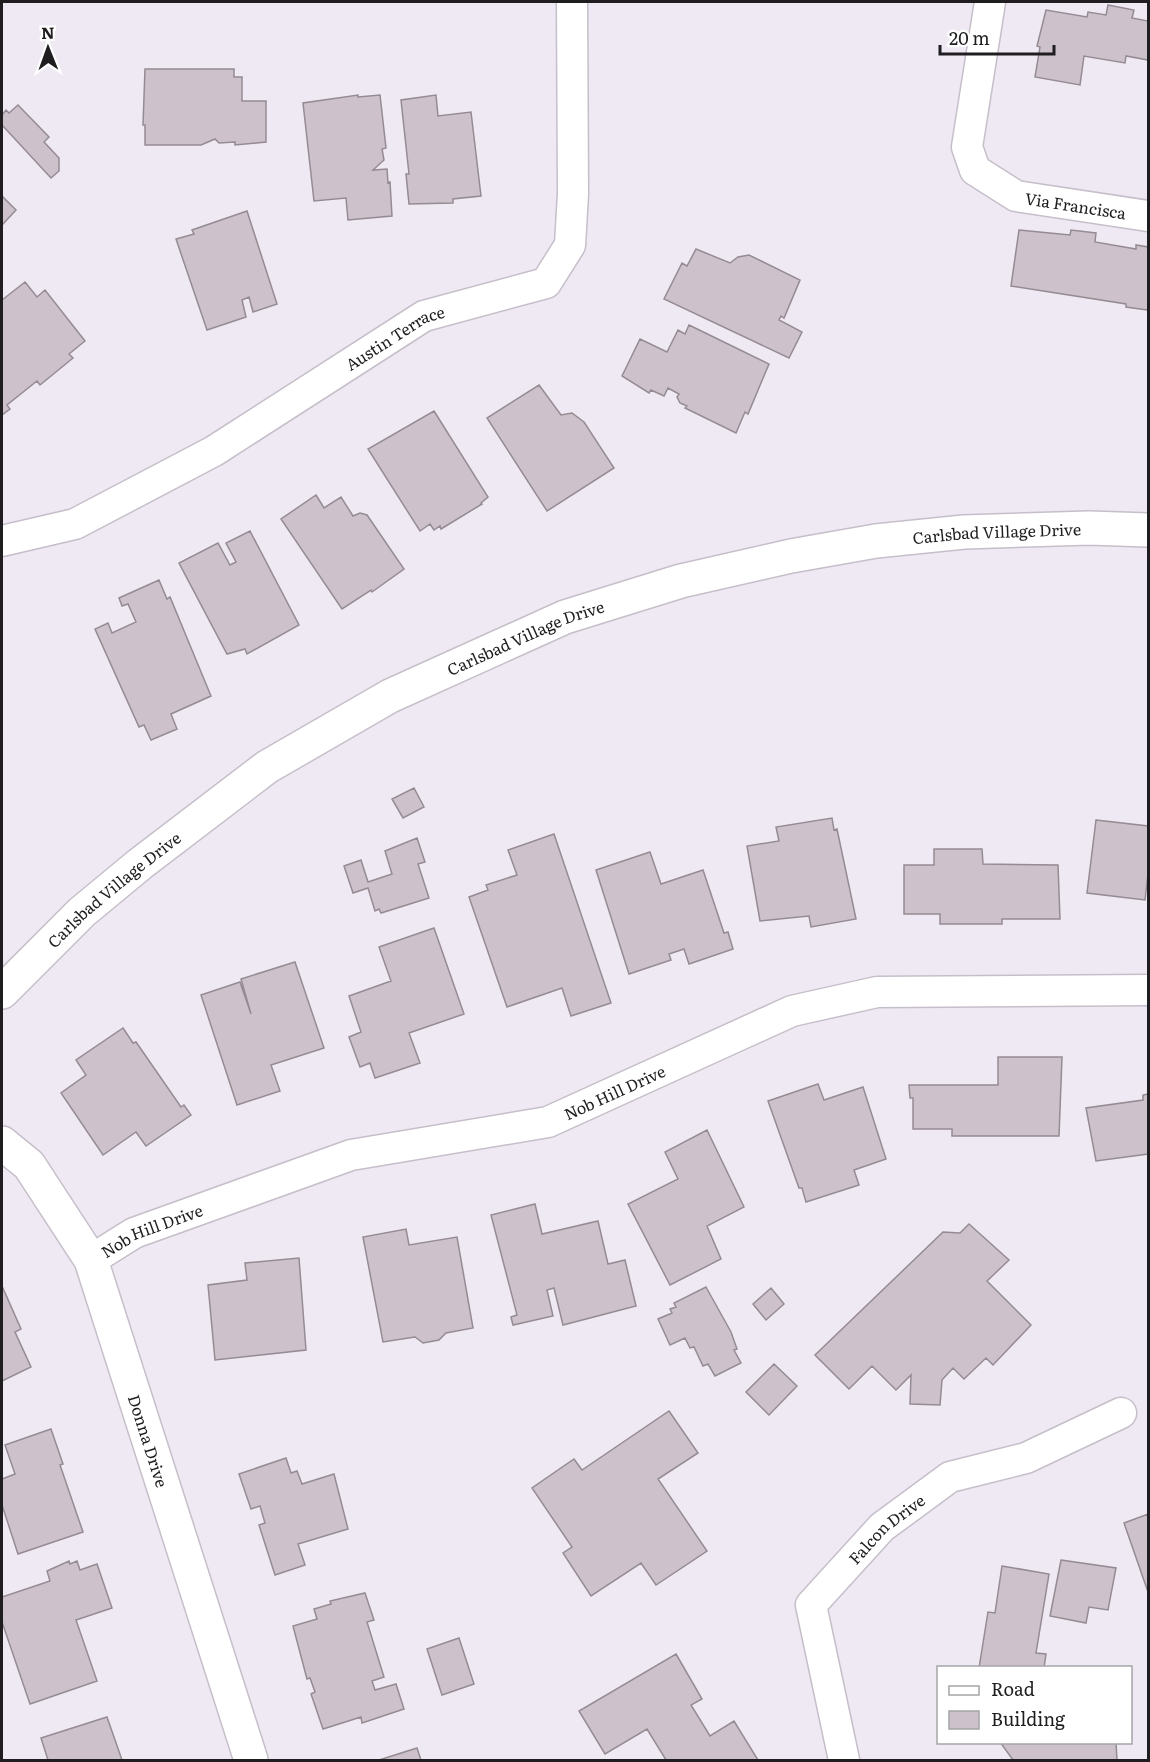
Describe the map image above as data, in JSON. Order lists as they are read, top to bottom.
{
  "streets": {
    "main road": ["Carlsbad Village Drive", "Donna Drive"],
    "street": [
      "Via Francisca",
      "Austin Terrace",
      "Nob Hill Drive",
      "Falcon Drive"
    ]
  },
  "crossings": [
    ["Nob Hill Drive", "Donna Drive"]
  ],
  "legend": ["Road", "Building"],
  "scale_bar": "20 m",
  "north": "top"
}
